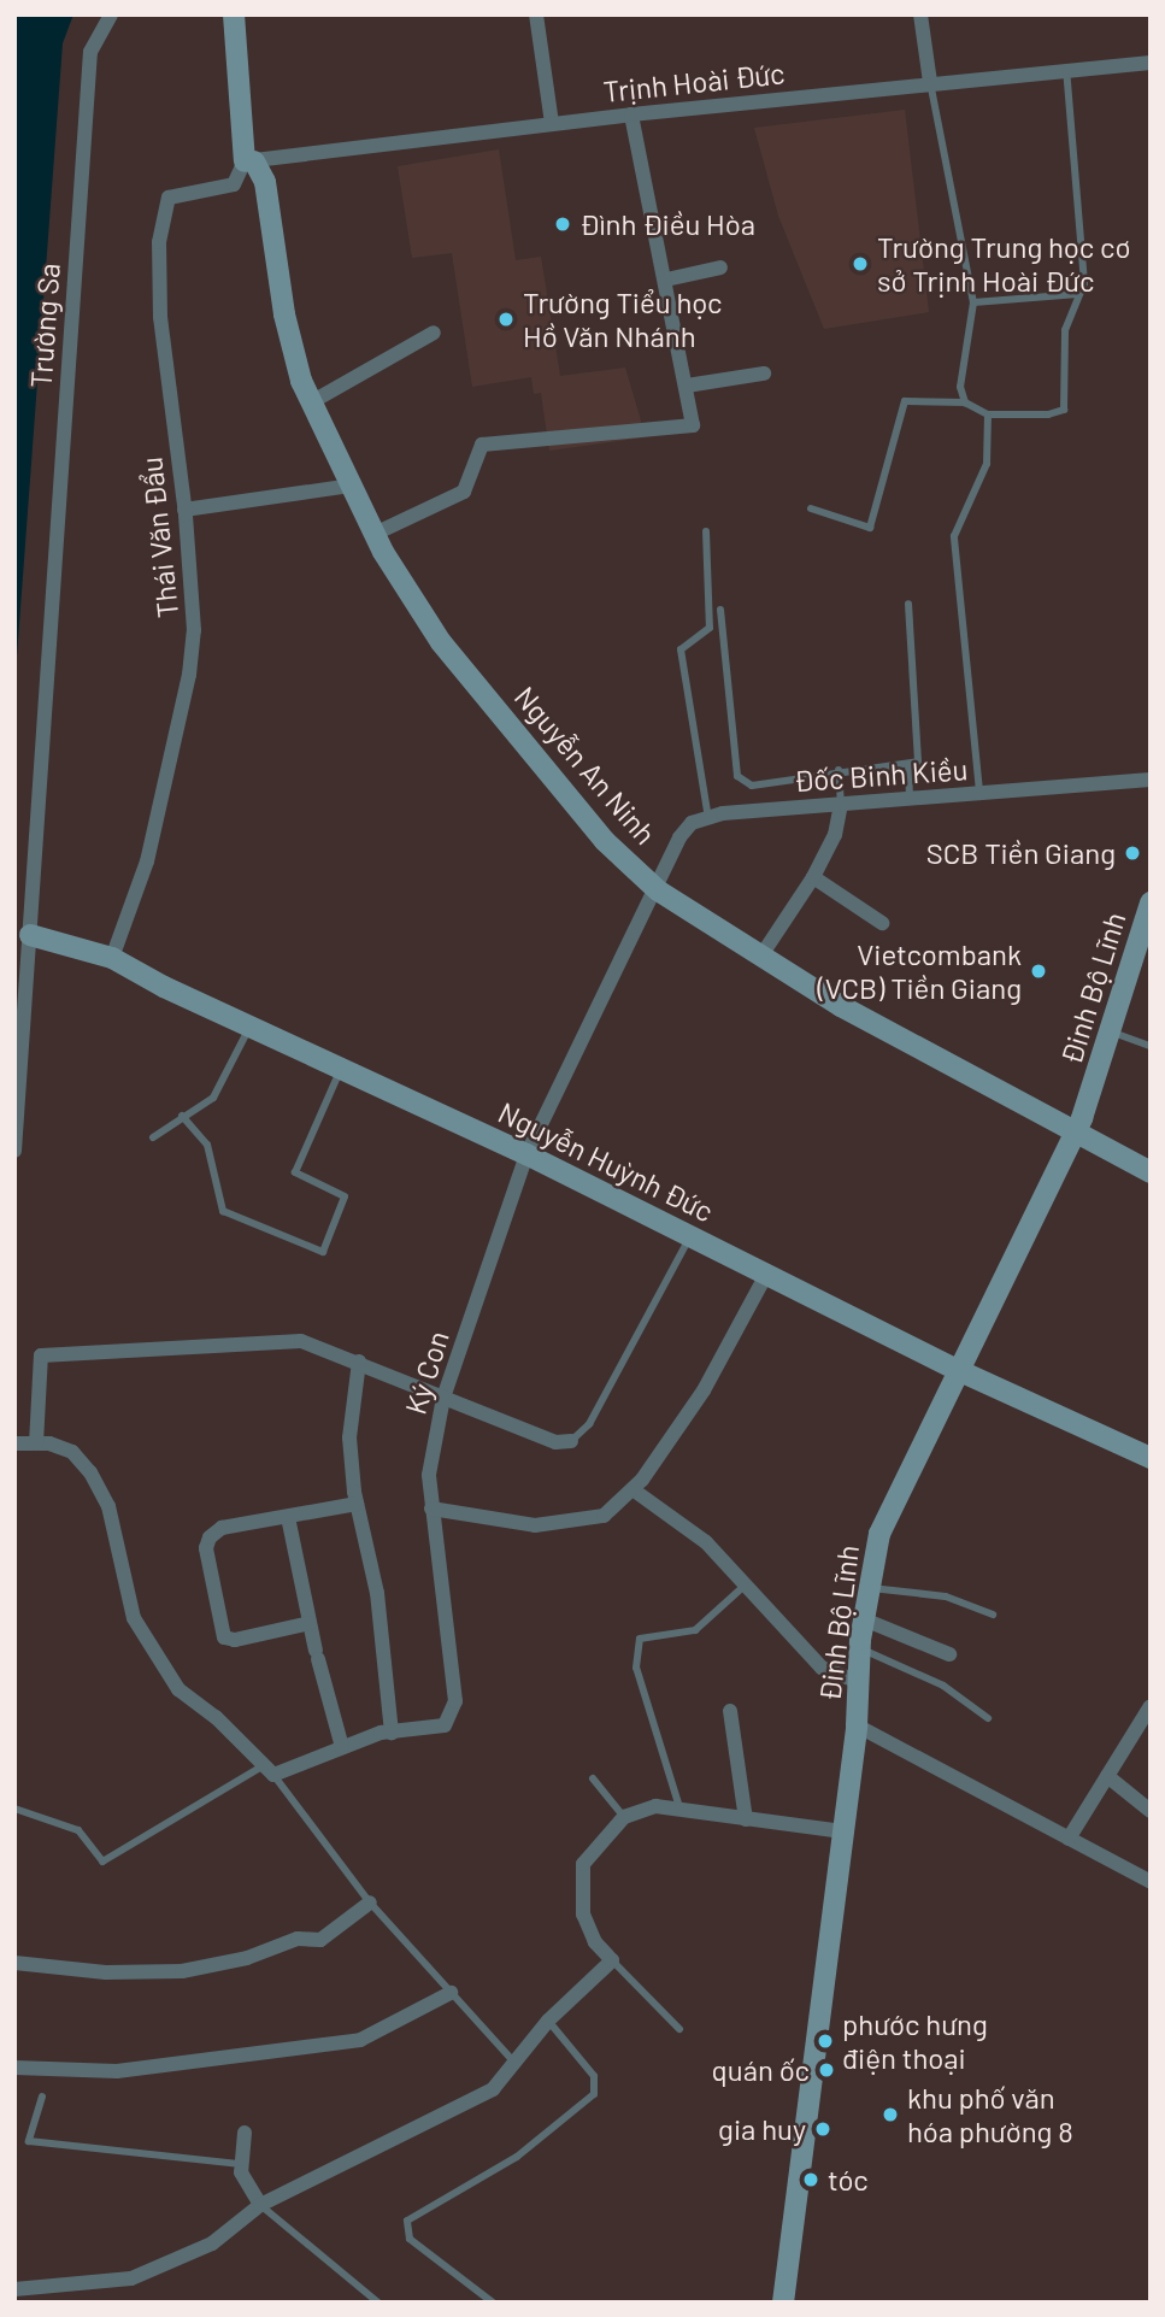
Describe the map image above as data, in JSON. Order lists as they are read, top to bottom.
{
  "streets": {
    "street": [
      "Trịnh Hoài Đức",
      "Trường Sa",
      "Thái Văn Đẩu",
      "Nguyễn An Ninh",
      "Đốc Binh Kiều",
      "Đinh Bộ Lĩnh",
      "Nguyễn Huỳnh Đức",
      "Ký Con"
    ]
  },
  "crossings": [
    ["Trịnh Hoài Đức", "Thái Văn Đẩu"],
    ["Trịnh Hoài Đức", "Nguyễn An Ninh"],
    ["Trường Sa", "Nguyễn Huỳnh Đức"],
    ["Thái Văn Đẩu", "Nguyễn An Ninh"],
    ["Thái Văn Đẩu", "Nguyễn Huỳnh Đức"],
    ["Nguyễn An Ninh", "Đinh Bộ Lĩnh"],
    ["Nguyễn An Ninh", "Ký Con"],
    ["Đinh Bộ Lĩnh", "Nguyễn Huỳnh Đức"],
    ["Nguyễn Huỳnh Đức", "Ký Con"]
  ],
  "places": [
    "Đình Điều Hòa",
    "Trường Trung học cơ sở Trịnh Hoài Đức",
    "Trường Tiểu học Hồ Văn Nhánh",
    "SCB Tiền Giang",
    "Vietcombank (VCB) Tiền Giang",
    "phước hưng điện thoại",
    "quán ốc",
    "khu phố văn hóa phường 8",
    "gia huy",
    "tóc"
  ]
}
